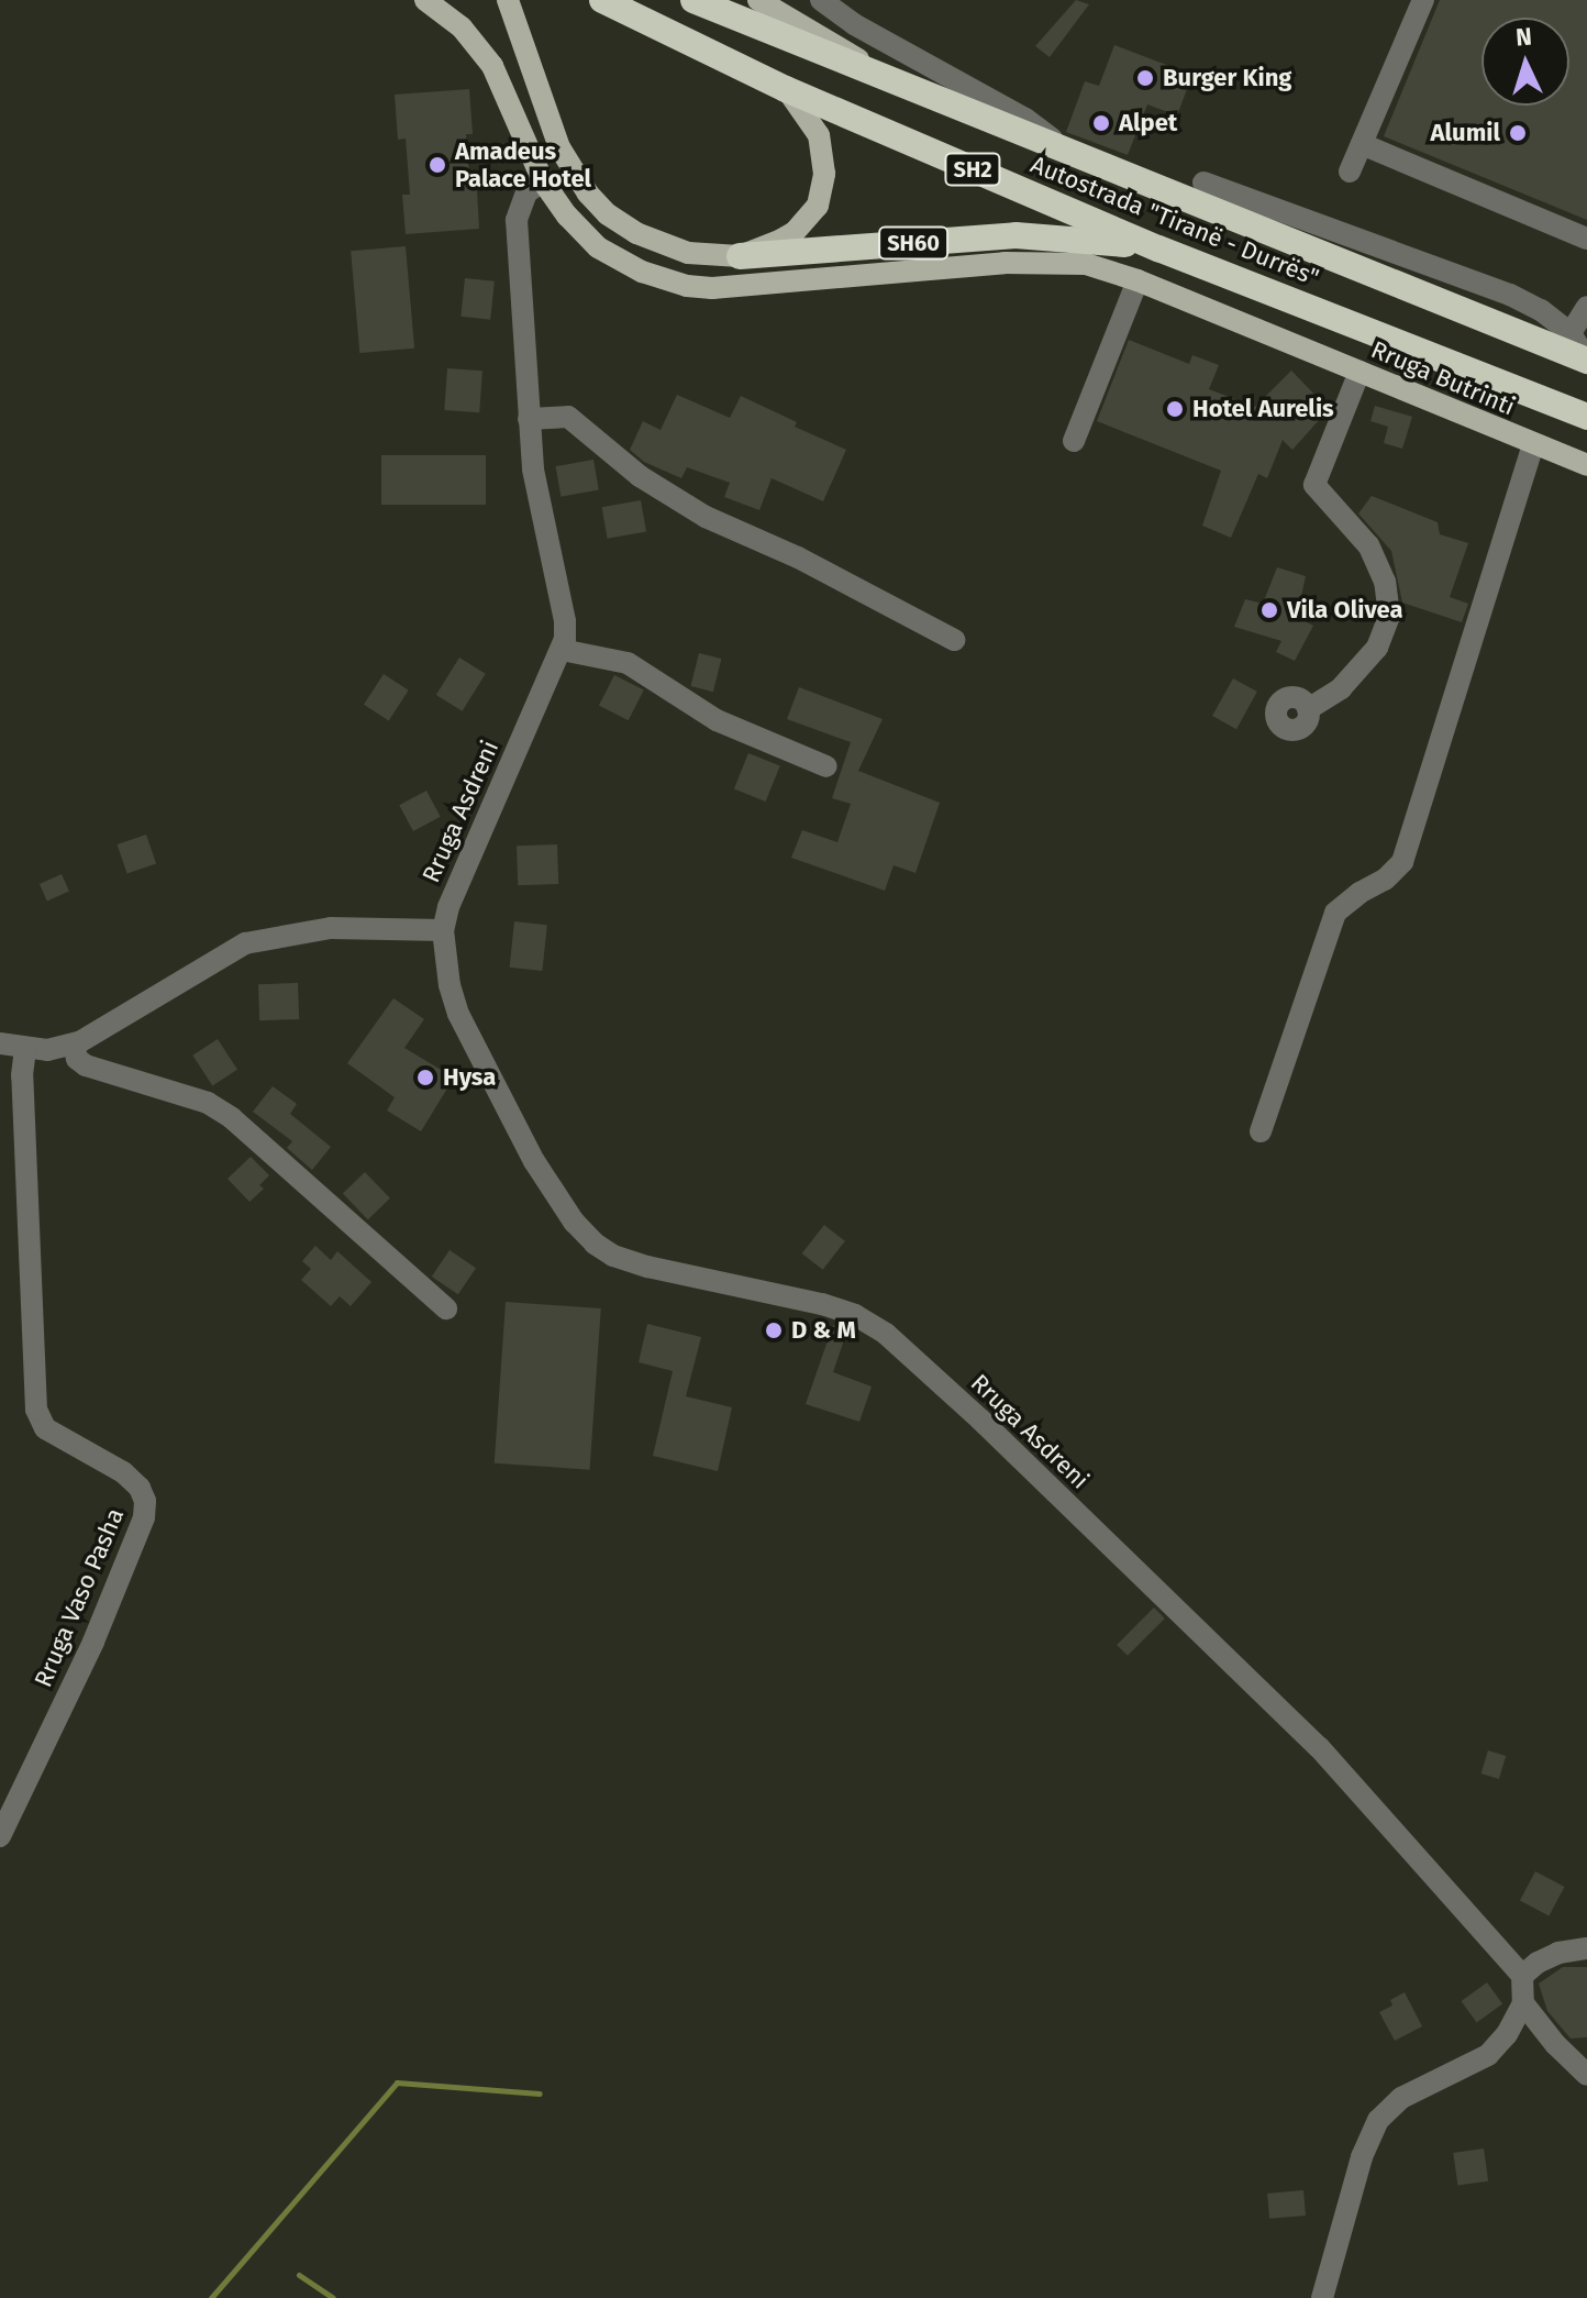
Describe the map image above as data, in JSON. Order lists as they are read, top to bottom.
{
  "streets": {
    "highway": ["SH2", "Autostrada \"Tiranë - Durrës\"", "SH60"],
    "main road": ["Rruga Butrinti"],
    "street": ["Rruga Asdreni", "Rruga Vaso Pasha"]
  },
  "crossings": [
    ["SH60", "Rruga Butrinti"],
    ["Rruga Butrinti", "Rruga Asdreni"]
  ],
  "places": [
    "Burger King",
    "Alpet",
    "Alumil",
    "Amadeus Palace Hotel",
    "Hotel Aurelis",
    "Vila Olivea",
    "Hysa",
    "D & M"
  ],
  "north": "top"
}
